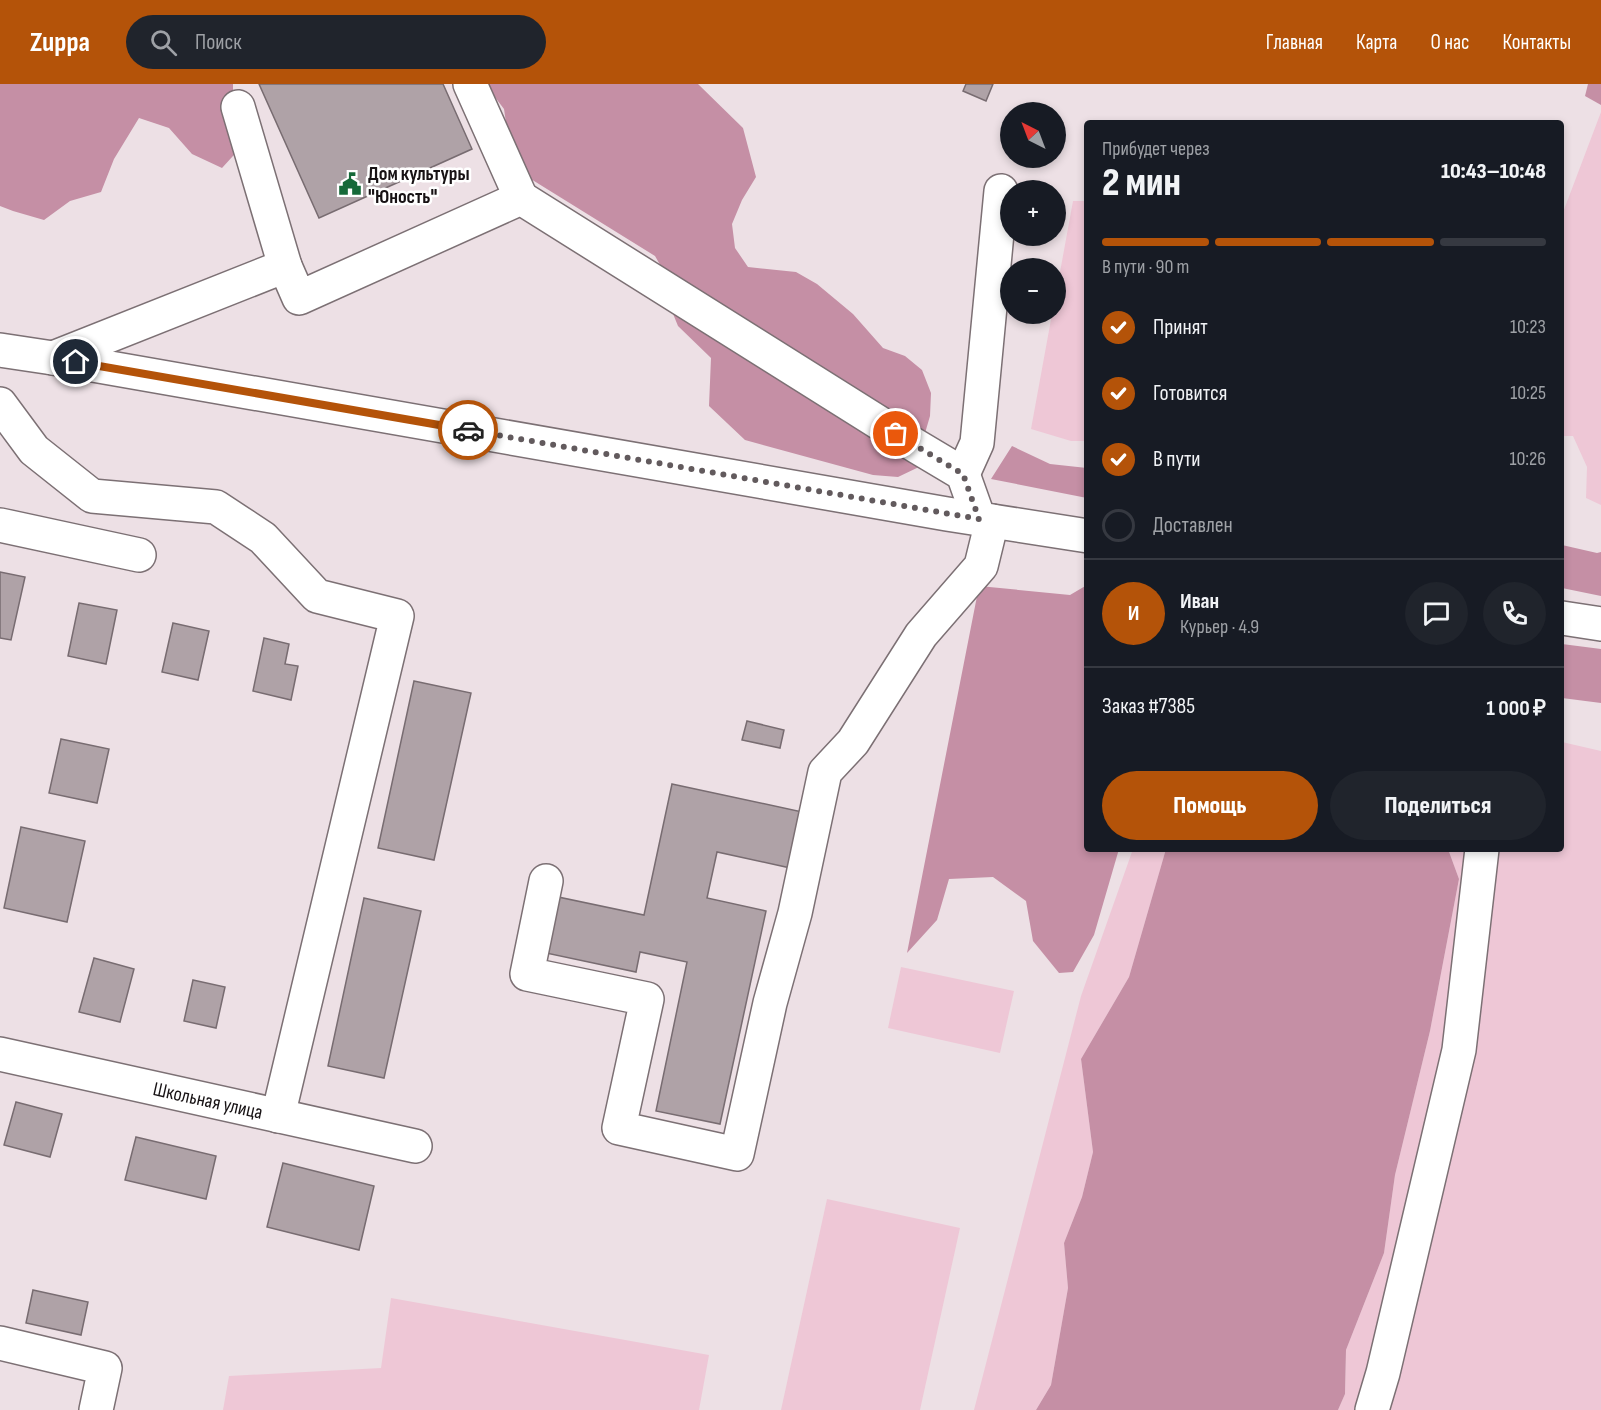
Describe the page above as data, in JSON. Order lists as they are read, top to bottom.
{
  "streets": {
    "street": ["Школьная улица"]
  },
  "places": {
    "public building": ["Дом культуры \"Юность\""]
  },
  "north": "top left",
  "page": {
    "header": "Zuppa",
    "search": "Поиск",
    "nav": [
      "Главная",
      "Карта",
      "О нас",
      "Контакты"
    ],
    "map_buttons": ["+", "−"],
    "heading": ["2 мин", "Прибудет через", "10:43–10:48"],
    "panel": [
      "Иван",
      "Курьер · 4.9",
      "Заказ #7385",
      "1 000 ₽"
    ],
    "bar": "В пути · 90 m",
    "list": [
      ["Принят", "10:23"],
      ["Готовится", "10:25"],
      ["В пути", "10:26"],
      "Доставлен"
    ],
    "round": "И",
    "buttons": ["Помощь", "Поделиться"]
  }
}
